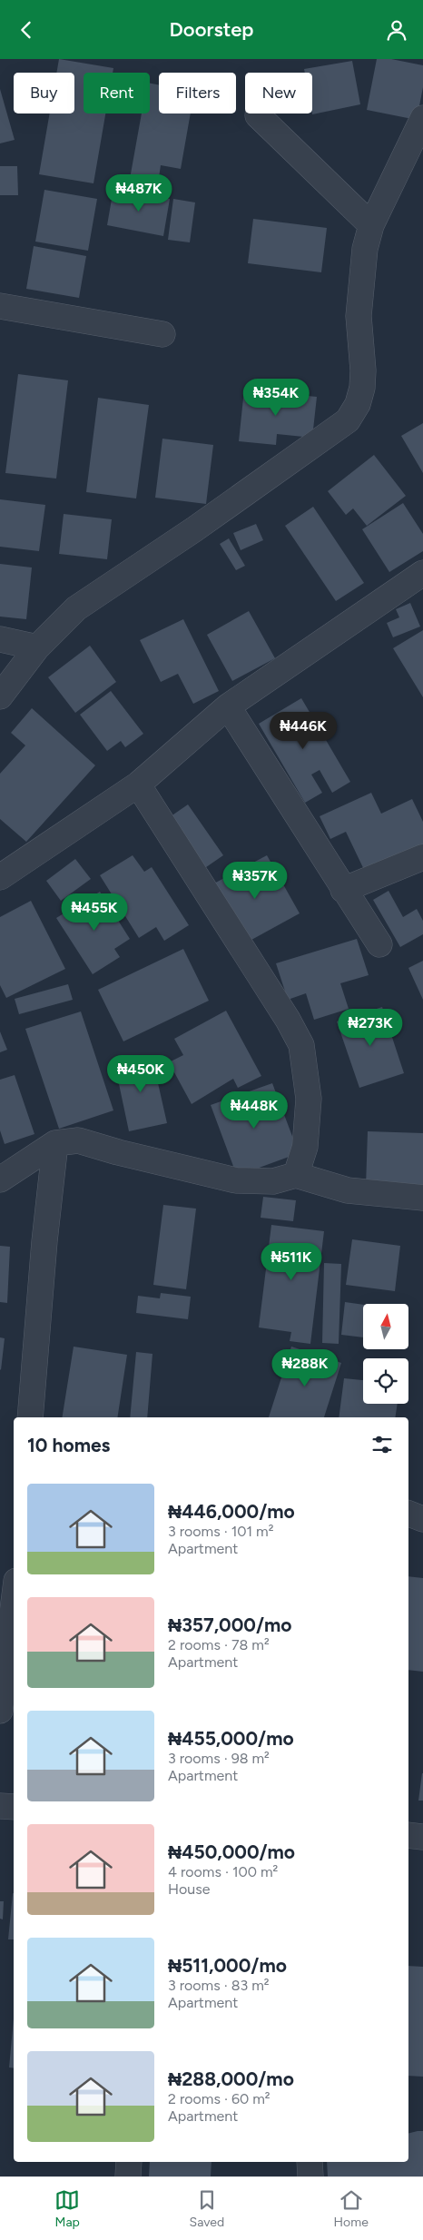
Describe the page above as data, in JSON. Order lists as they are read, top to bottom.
{
  "north": "top",
  "page": {
    "header": "Doorstep",
    "chip": [
      "Buy",
      "Rent",
      "Filters",
      "New"
    ],
    "price": [
      "₦487K",
      "₦354K",
      "₦446K",
      "₦357K",
      "₦455K",
      "₦273K",
      "₦450K",
      "₦448K",
      "₦511K",
      "₦288K"
    ],
    "heading": "10 homes",
    "list": [
      {
        "name": "₦446,000/mo",
        "note": "3 rooms · 101 m² · Apartment"
      },
      {
        "name": "₦357,000/mo",
        "note": "2 rooms · 78 m² · Apartment"
      },
      {
        "name": "₦455,000/mo",
        "note": "3 rooms · 98 m² · Apartment"
      },
      {
        "name": "₦450,000/mo",
        "note": "4 rooms · 100 m² · House"
      },
      {
        "name": "₦511,000/mo",
        "note": "3 rooms · 83 m² · Apartment"
      },
      {
        "name": "₦288,000/mo",
        "note": "2 rooms · 60 m² · Apartment"
      }
    ],
    "tabs": ["Map", "Saved", "Home"]
  }
}
